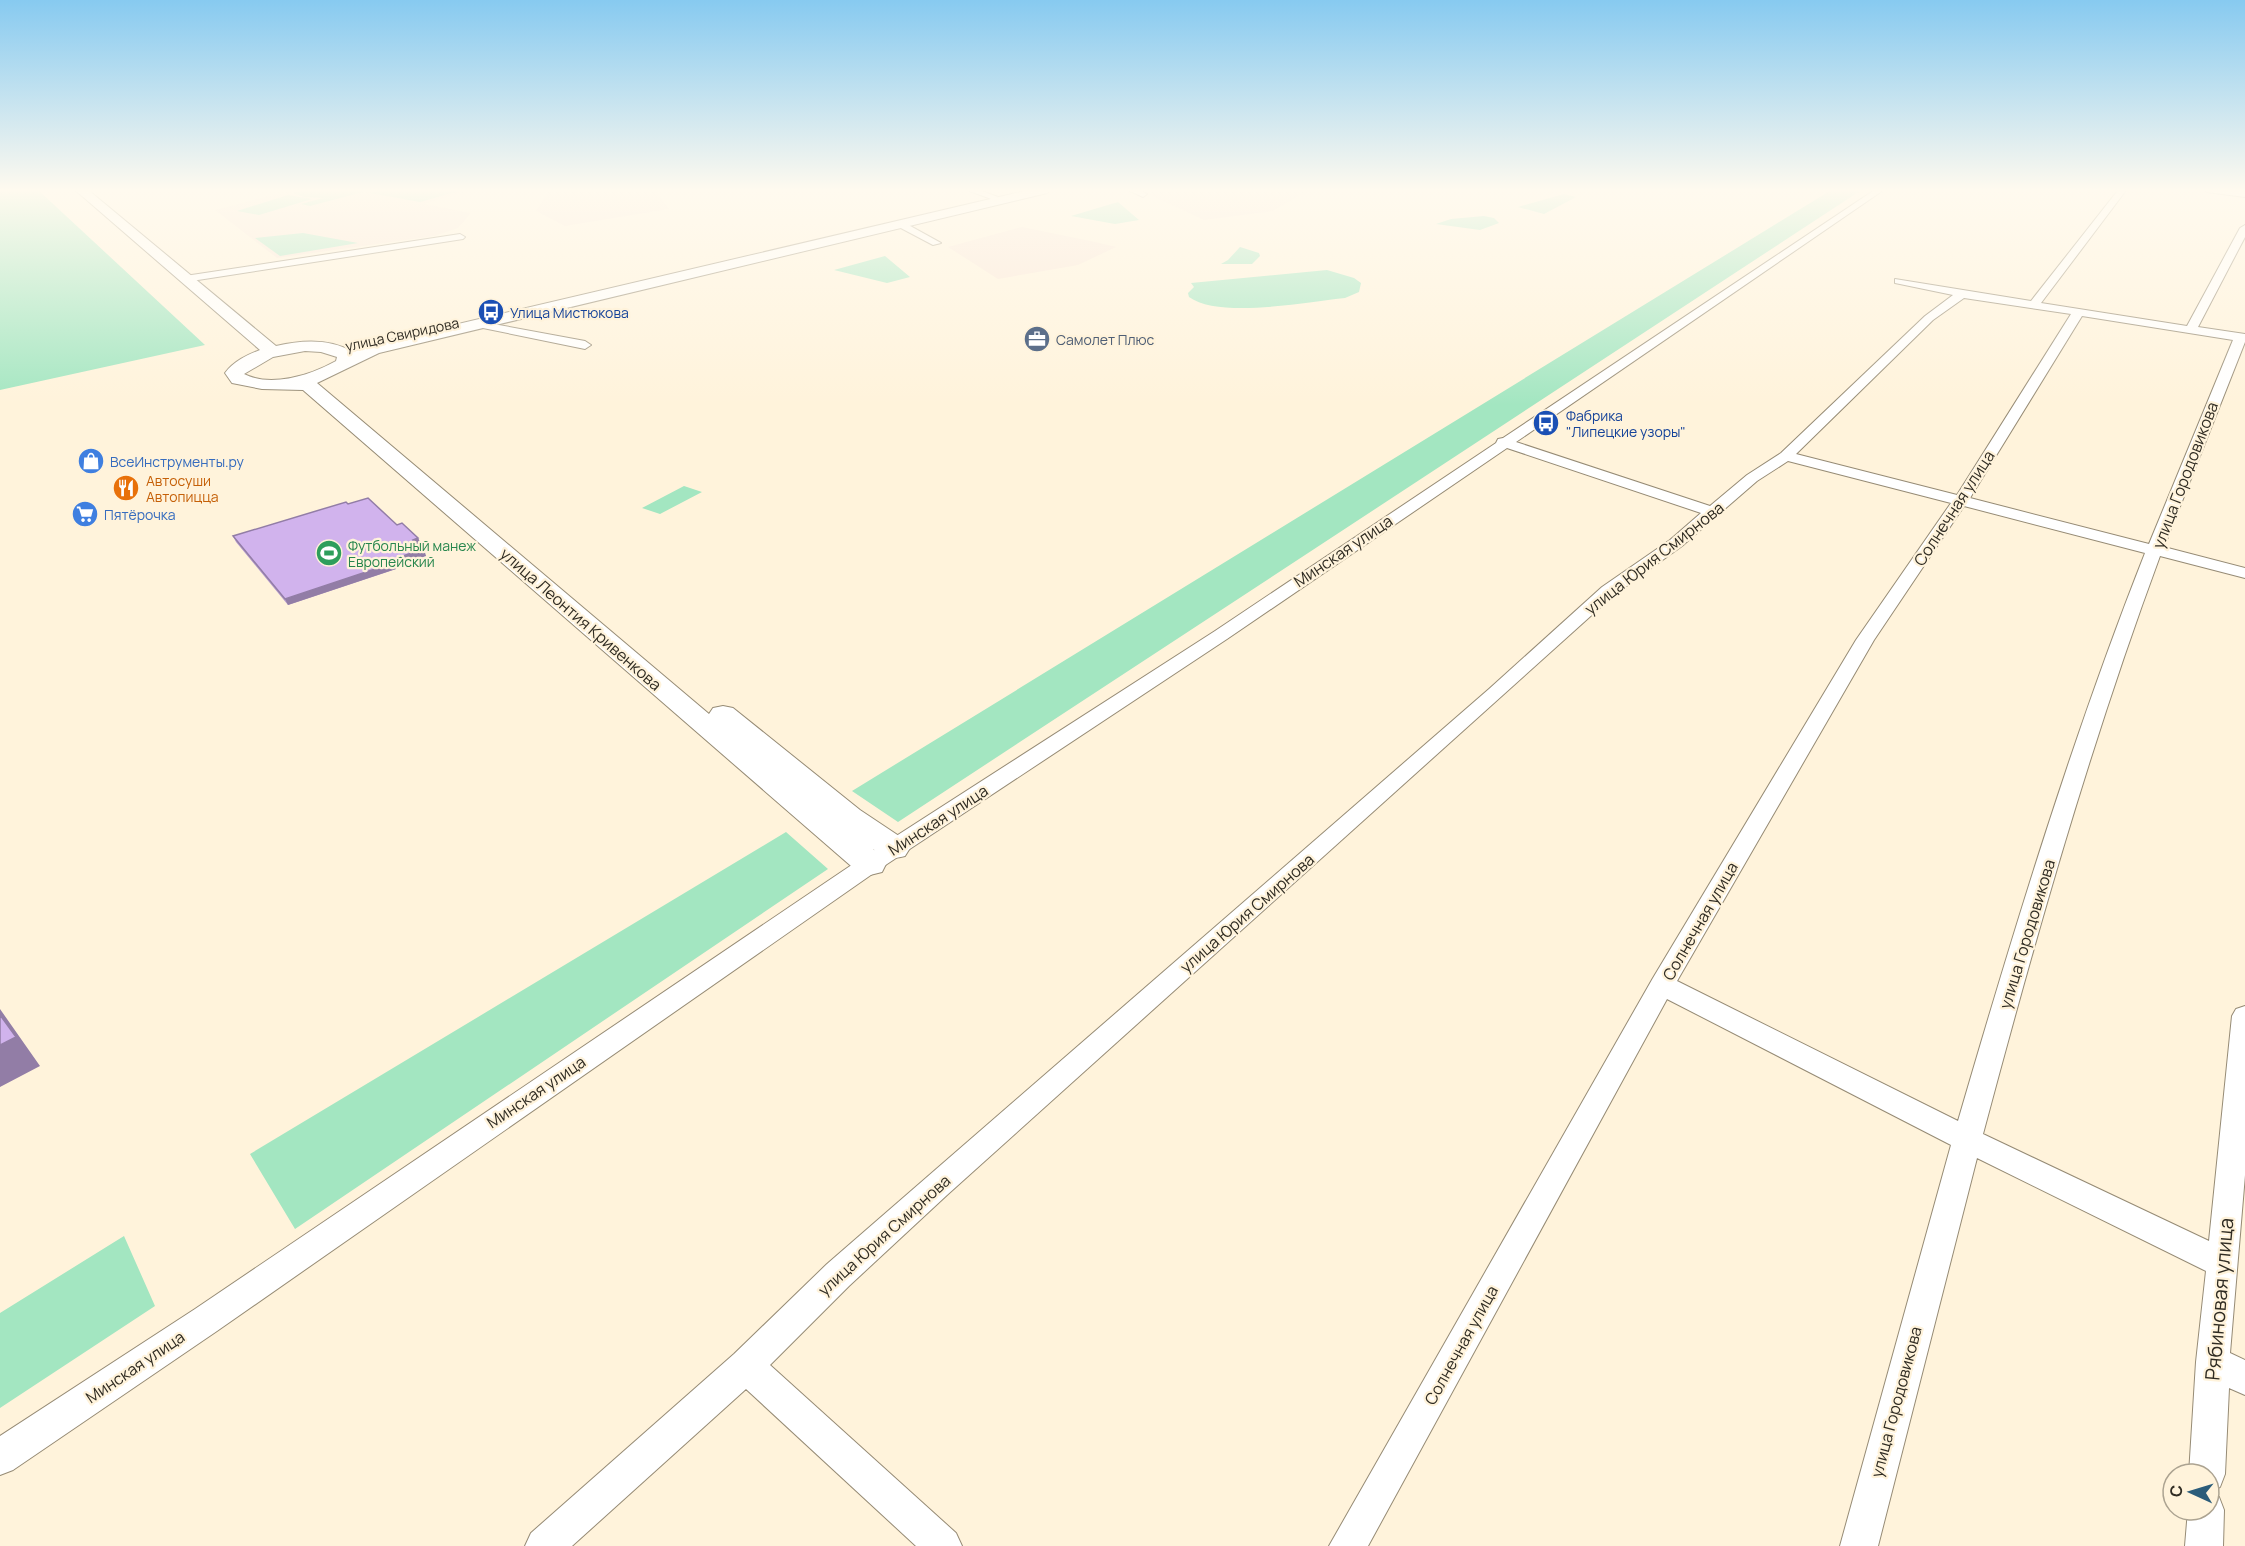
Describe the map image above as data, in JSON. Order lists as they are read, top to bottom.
{
  "streets": {
    "street": [
      "улица Свиридова",
      "улица Городовикова",
      "Солнечная улица",
      "Минская улица",
      "улица Юрия Смирнова",
      "улица Леонтия Кривенкова",
      "Рябиновая улица"
    ]
  },
  "crossings": [
    ["улица Свиридова", "улица Леонтия Кривенкова"],
    ["Минская улица", "улица Леонтия Кривенкова"]
  ],
  "places": {
    "bus stop": ["Улица Мистюкова", "Фабрика \"Липецкие узоры\""],
    "office": ["Самолет Плюс"],
    "shop": ["ВсеИнструменты.ру"],
    "restaurant": ["Автосуши Автопицца"],
    "supermarket": ["Пятёрочка"],
    "sports": ["Футбольный манеж Европейский"]
  },
  "north": "left"
}
